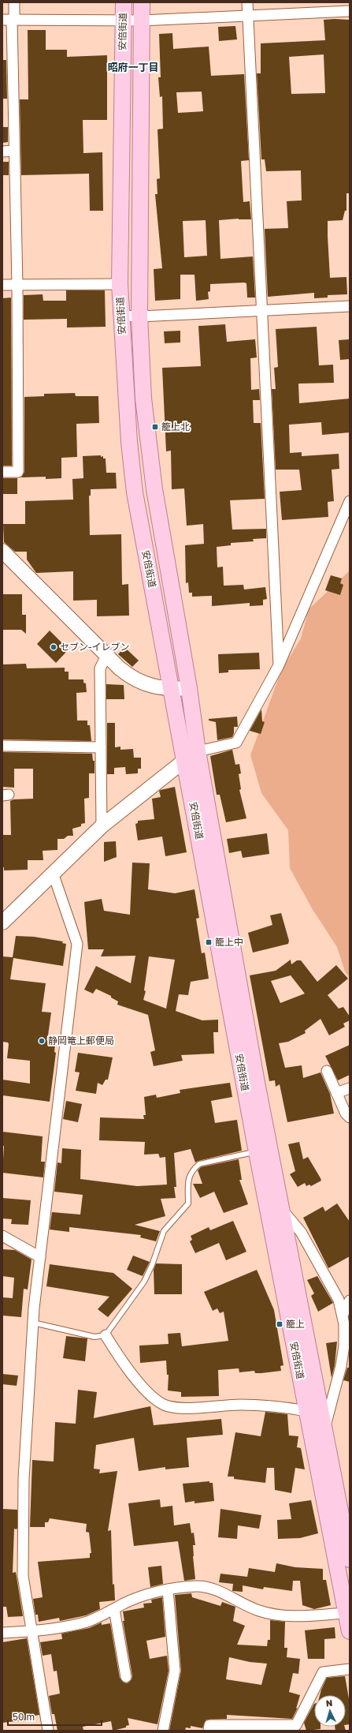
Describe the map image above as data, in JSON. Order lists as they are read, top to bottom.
{
  "streets": {
    "main road": ["安倍街道"]
  },
  "districts": ["昭府一丁目"],
  "places": {
    "transit": ["籠上北", "籠上中", "籠上"],
    "other": ["セブン-イレブン", "静岡篭上郵便局"]
  },
  "scale_bar": "50 m",
  "north": "top"
}
